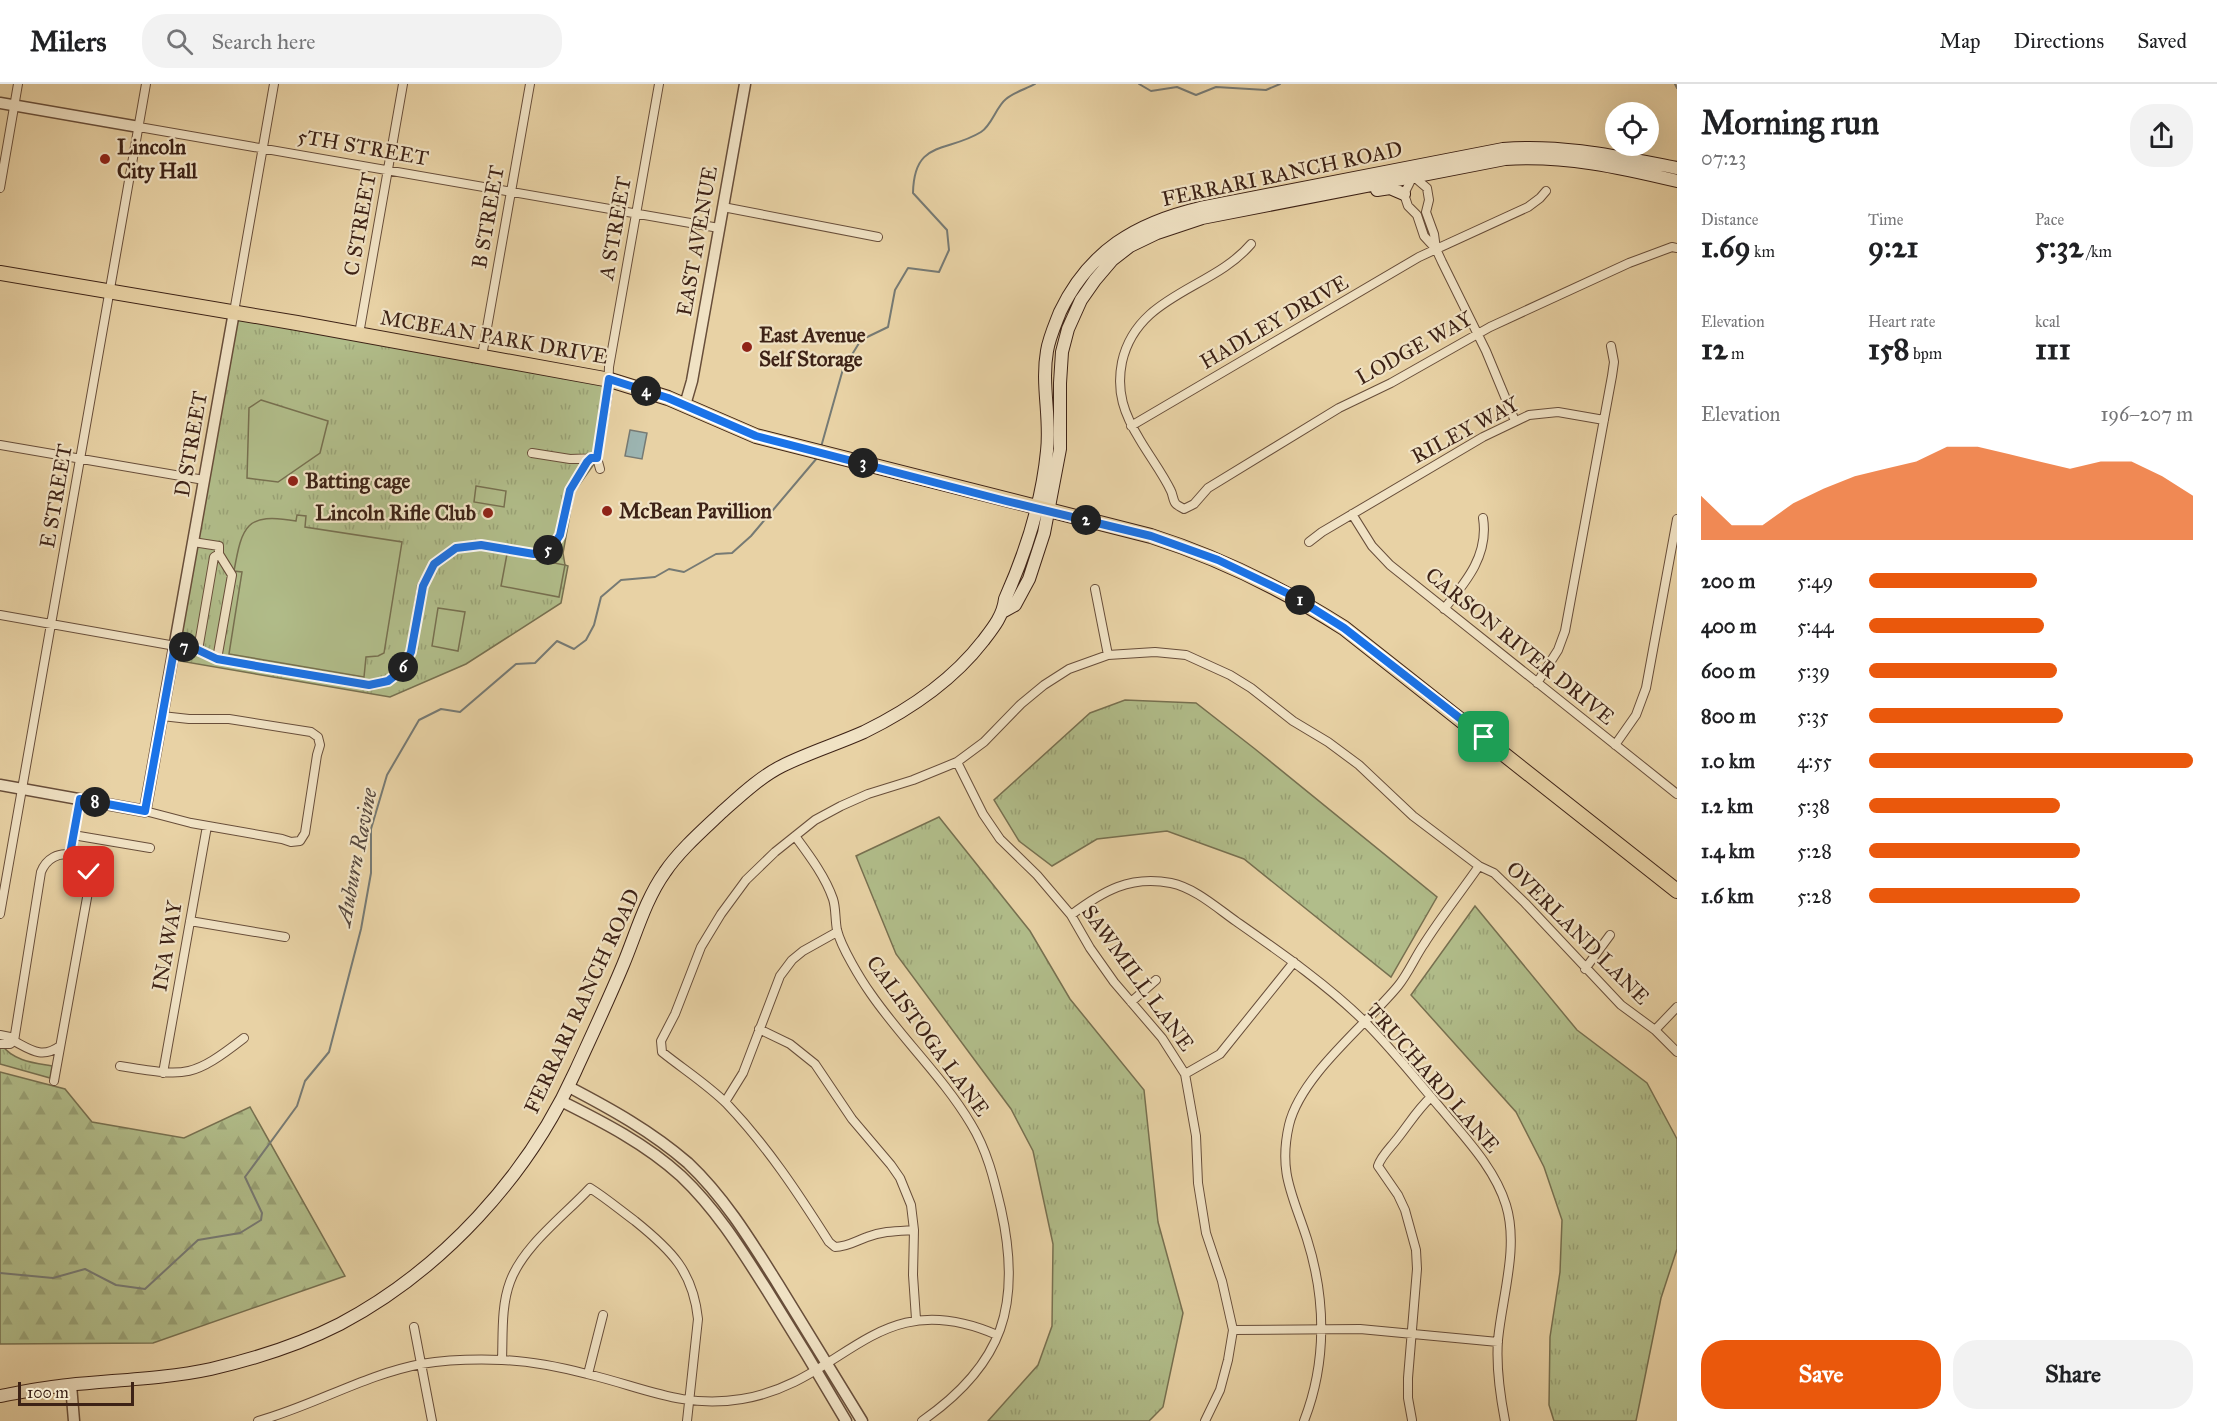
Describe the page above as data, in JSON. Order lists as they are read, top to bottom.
{
  "streets": {
    "main road": ["FERRARI RANCH ROAD", "MCBEAN PARK DRIVE"],
    "street": [
      "5TH STREET",
      "B STREET",
      "C STREET",
      "A STREET",
      "EAST AVENUE",
      "HADLEY DRIVE",
      "LODGE WAY",
      "RILEY WAY",
      "D STREET",
      "E STREET",
      "CARSON RIVER DRIVE",
      "OVERLAND LANE",
      "INA WAY",
      "SAWMILL LANE",
      "CALISTOGA LANE",
      "TRUCHARD LANE"
    ]
  },
  "crossings": [
    ["5TH STREET", "B STREET"],
    ["5TH STREET", "C STREET"],
    ["5TH STREET", "A STREET"],
    ["5TH STREET", "EAST AVENUE"],
    ["5TH STREET", "D STREET"],
    ["5TH STREET", "E STREET"],
    ["FERRARI RANCH ROAD", "MCBEAN PARK DRIVE"],
    ["B STREET", "MCBEAN PARK DRIVE"],
    ["C STREET", "MCBEAN PARK DRIVE"],
    ["A STREET", "MCBEAN PARK DRIVE"],
    ["EAST AVENUE", "MCBEAN PARK DRIVE"],
    ["HADLEY DRIVE", "LODGE WAY"],
    ["MCBEAN PARK DRIVE", "D STREET"],
    ["MCBEAN PARK DRIVE", "E STREET"],
    ["RILEY WAY", "CARSON RIVER DRIVE"],
    ["OVERLAND LANE", "SAWMILL LANE"],
    ["OVERLAND LANE", "CALISTOGA LANE"],
    ["SAWMILL LANE", "TRUCHARD LANE"]
  ],
  "water": ["Auburn Ravine"],
  "places": [
    "Lincoln City Hall",
    "East Avenue Self Storage",
    "Batting cage",
    "McBean Pavillion",
    "Lincoln Rifle Club"
  ],
  "scale_bar": "100 m",
  "page": {
    "header": "Milers",
    "search": "Search here",
    "nav": ["Map", "Directions", "Saved"],
    "heading": ["Morning run", "07:23"],
    "stats": [
      ["Distance", "1.69 km"],
      ["Time", "9:21"],
      ["Pace", "5:32 /km"],
      ["Elevation", "12 m"],
      ["Heart rate", "158 bpm"],
      ["kcal", "111"]
    ],
    "pins": [
      "4",
      "3",
      "2",
      "5",
      "1",
      "7",
      "6",
      "8"
    ],
    "chart": ["Elevation", "196–207 m"],
    "list": [
      {
        "name": "200 m",
        "note": "5:49"
      },
      {
        "name": "400 m",
        "note": "5:44"
      },
      {
        "name": "600 m",
        "note": "5:39"
      },
      {
        "name": "800 m",
        "note": "5:35"
      },
      {
        "name": "1.0 km",
        "note": "4:55"
      },
      {
        "name": "1.2 km",
        "note": "5:38"
      },
      {
        "name": "1.4 km",
        "note": "5:28"
      },
      {
        "name": "1.6 km",
        "note": "5:28"
      }
    ],
    "buttons": ["Save", "Share"],
    "scale": "100 m"
  }
}
